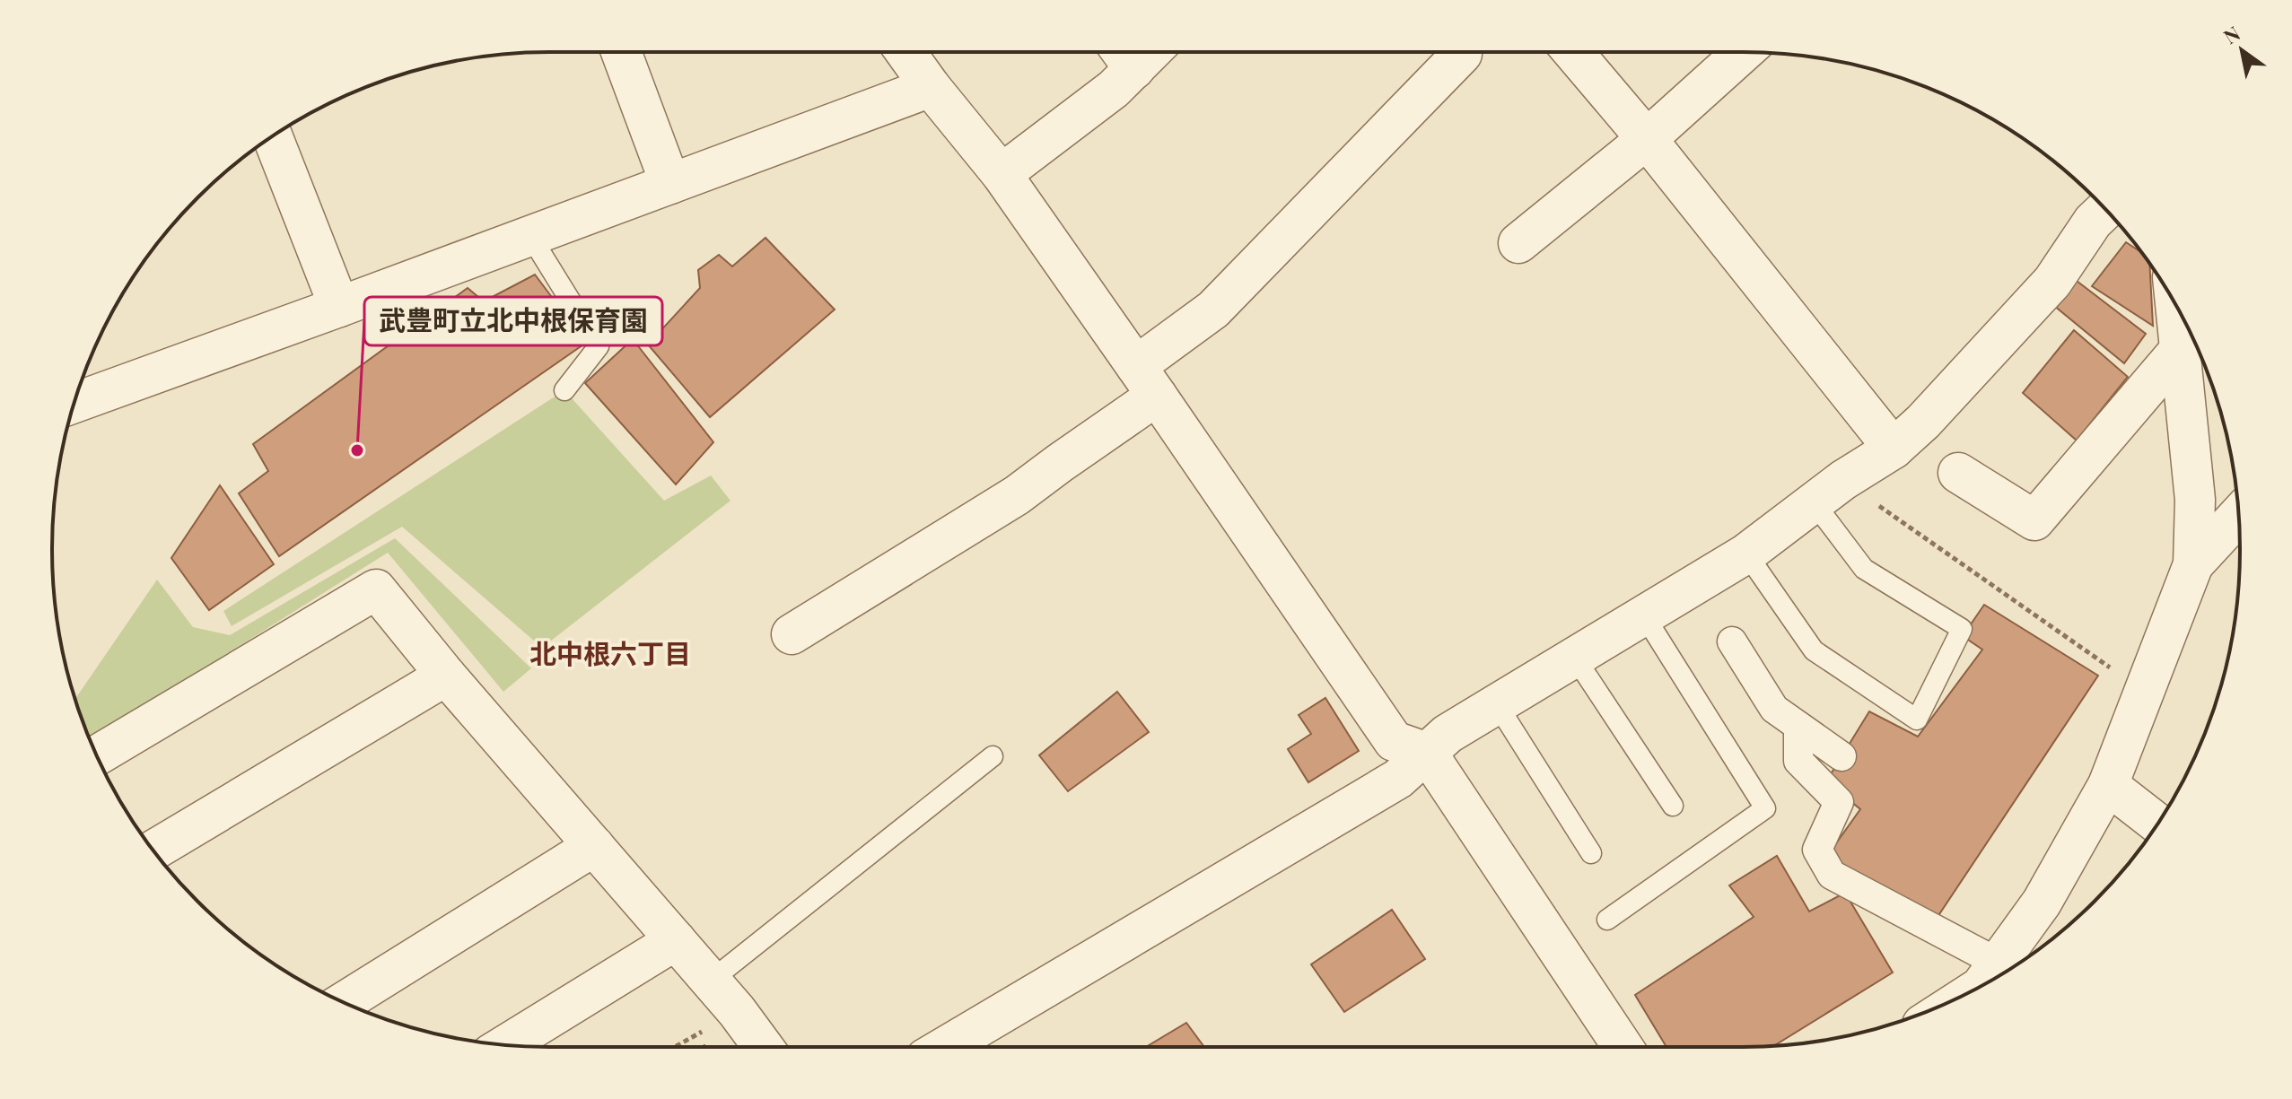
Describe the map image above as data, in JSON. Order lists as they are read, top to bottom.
{
  "districts": ["北中根六丁目"],
  "places": ["武豊町立北中根保育園"],
  "north": "top left"
}
